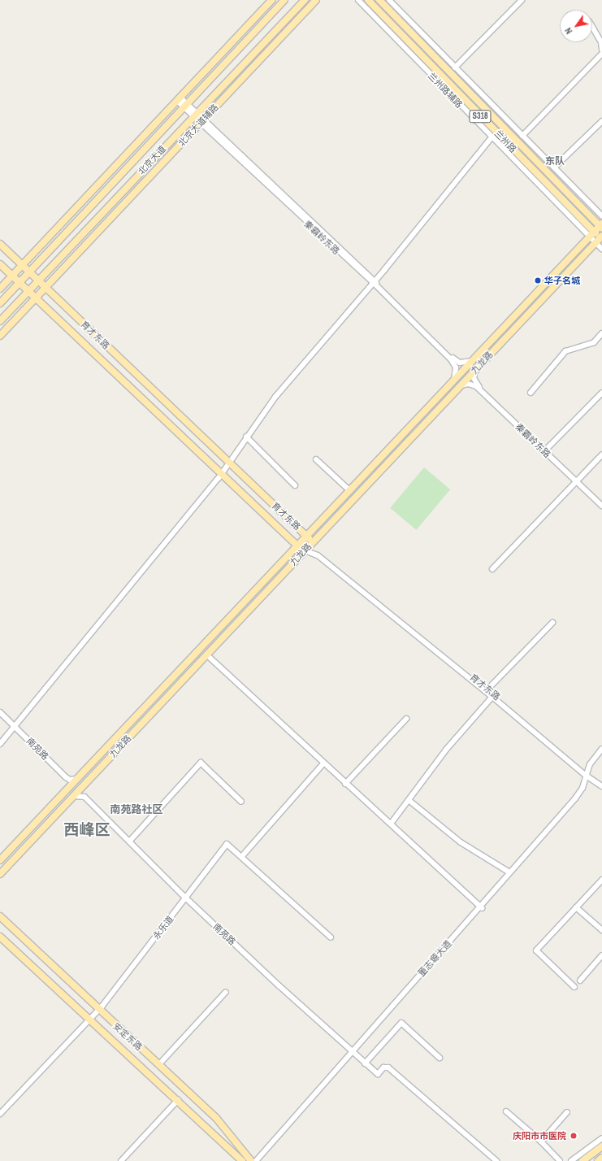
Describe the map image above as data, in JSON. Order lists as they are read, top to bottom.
{
  "streets": {
    "main road": [
      "S318",
      "北京大道辅路",
      "兰州路",
      "北京大道",
      "育才东路",
      "九龙路",
      "安定东路"
    ],
    "street": [
      "兰州路辅路",
      "秦霸岭东路",
      "南苑路",
      "永乐道",
      "董志塬大道"
    ]
  },
  "crossings": [
    ["兰州路辅路", "兰州路"],
    ["兰州路辅路", "九龙路"],
    ["北京大道辅路", "秦霸岭东路"],
    ["北京大道辅路", "育才东路"],
    ["兰州路", "九龙路"],
    ["北京大道", "秦霸岭东路"],
    ["北京大道", "育才东路"],
    ["秦霸岭东路", "九龙路"],
    ["育才东路", "九龙路"],
    ["育才东路", "董志塬大道"],
    ["九龙路", "南苑路"],
    ["南苑路", "永乐道"],
    ["南苑路", "董志塬大道"],
    ["永乐道", "安定东路"]
  ],
  "districts": ["东队", "南苑路社区", "西峰区"],
  "places": ["华子名城", "庆阳市市医院"],
  "north": "bottom left"
}
